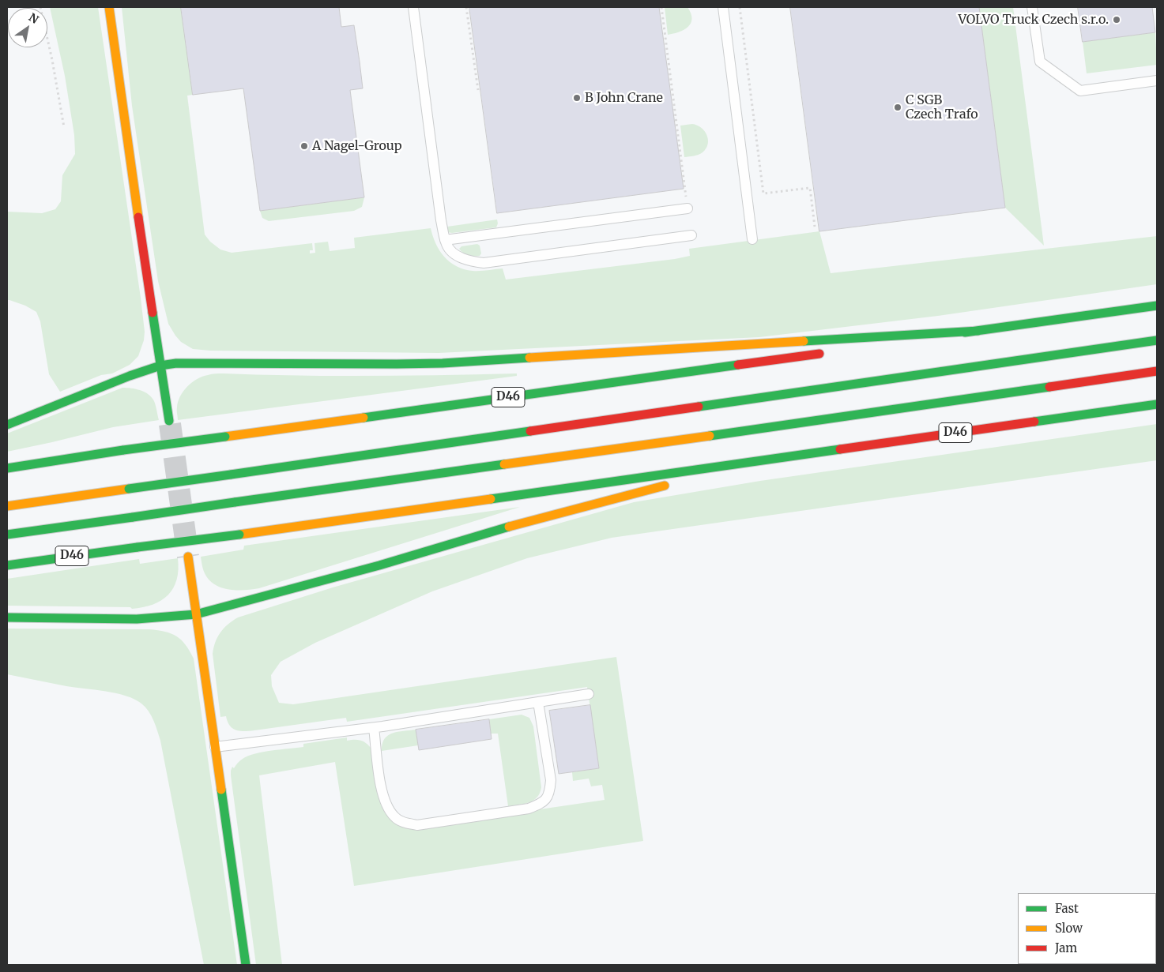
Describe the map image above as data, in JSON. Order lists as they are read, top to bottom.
{
  "streets": {
    "main road": ["D46"]
  },
  "places": [
    "VOLVO Truck Czech s.r.o.",
    "B John Crane",
    "C SGB Czech Trafo",
    "A Nagel-Group"
  ],
  "legend": ["Fast", "Slow", "Jam"],
  "north": "top right"
}
